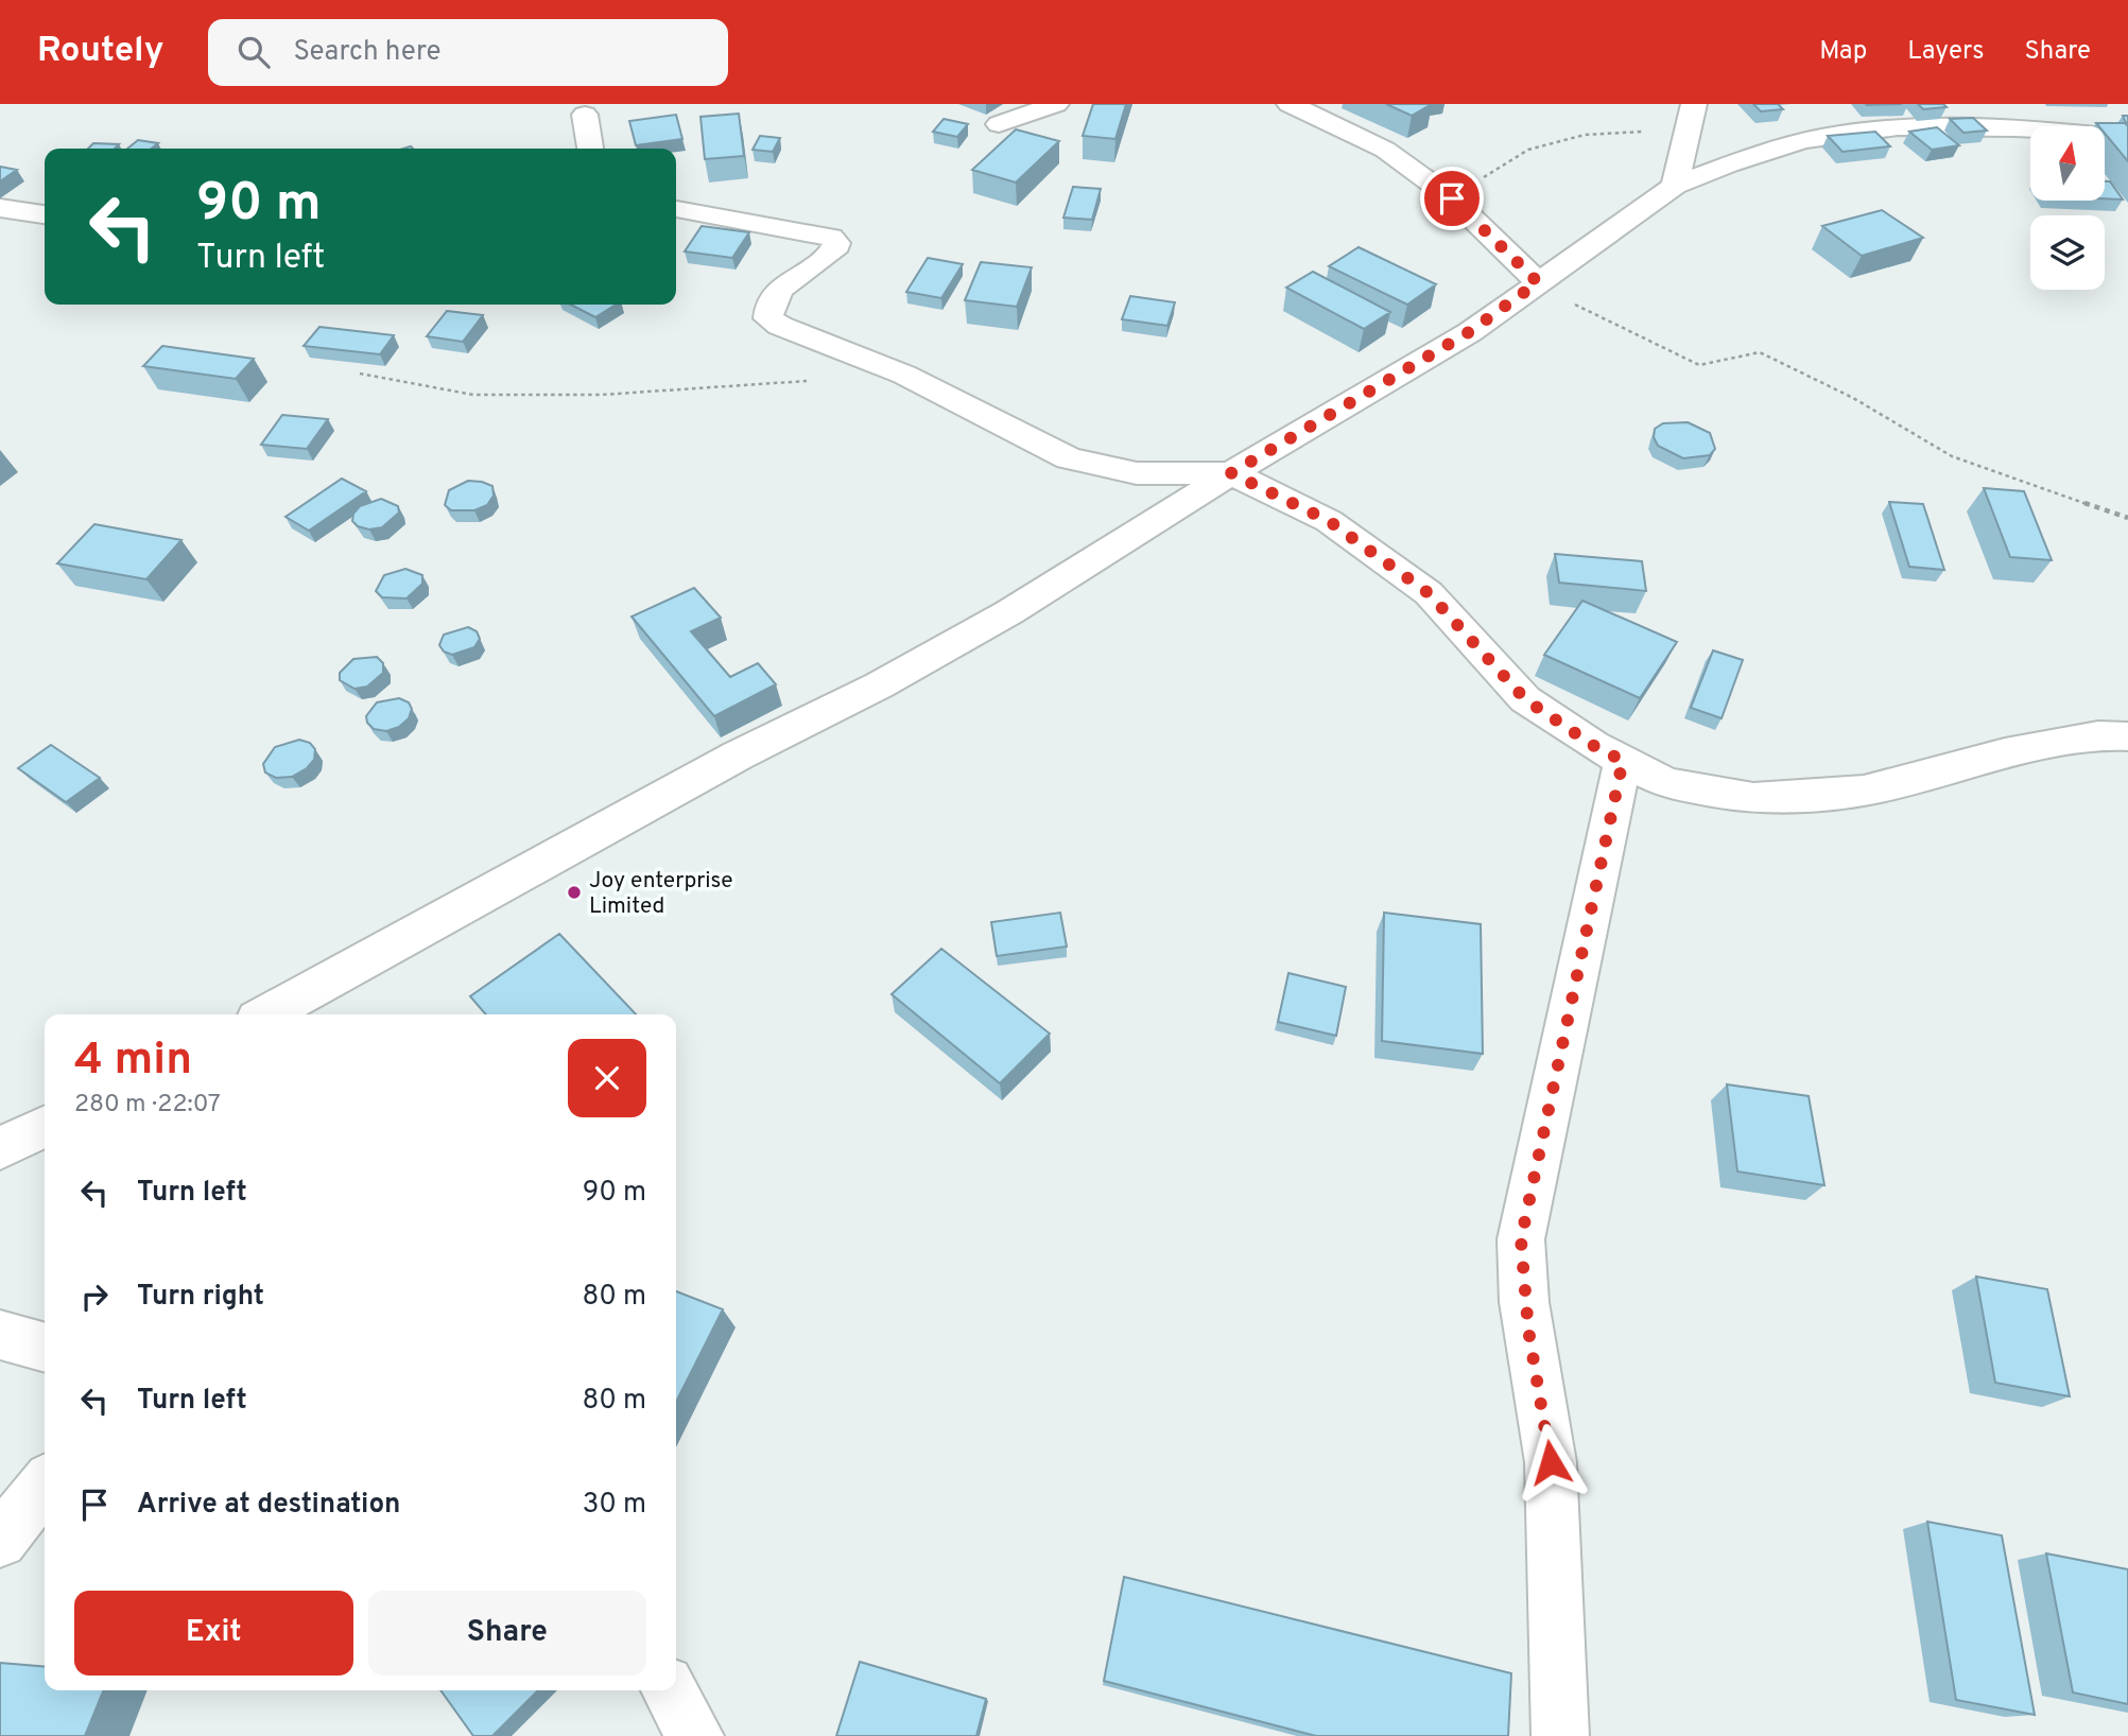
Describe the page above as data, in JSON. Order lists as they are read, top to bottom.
{
  "places": ["Joy enterprise Limited"],
  "north": "top",
  "page": {
    "header": "Routely",
    "search": "Search here",
    "nav": ["Map", "Layers", "Share"],
    "turn": ["90 m", "Turn left"],
    "heading": ["4 min", "280 m · 22:07"],
    "list": [
      {
        "name": "Turn left",
        "value": "90 m"
      },
      {
        "name": "Turn right",
        "value": "80 m"
      },
      {
        "name": "Turn left",
        "value": "80 m"
      },
      {
        "name": "Arrive at destination",
        "value": "30 m"
      }
    ],
    "buttons": ["Exit", "Share"]
  }
}
